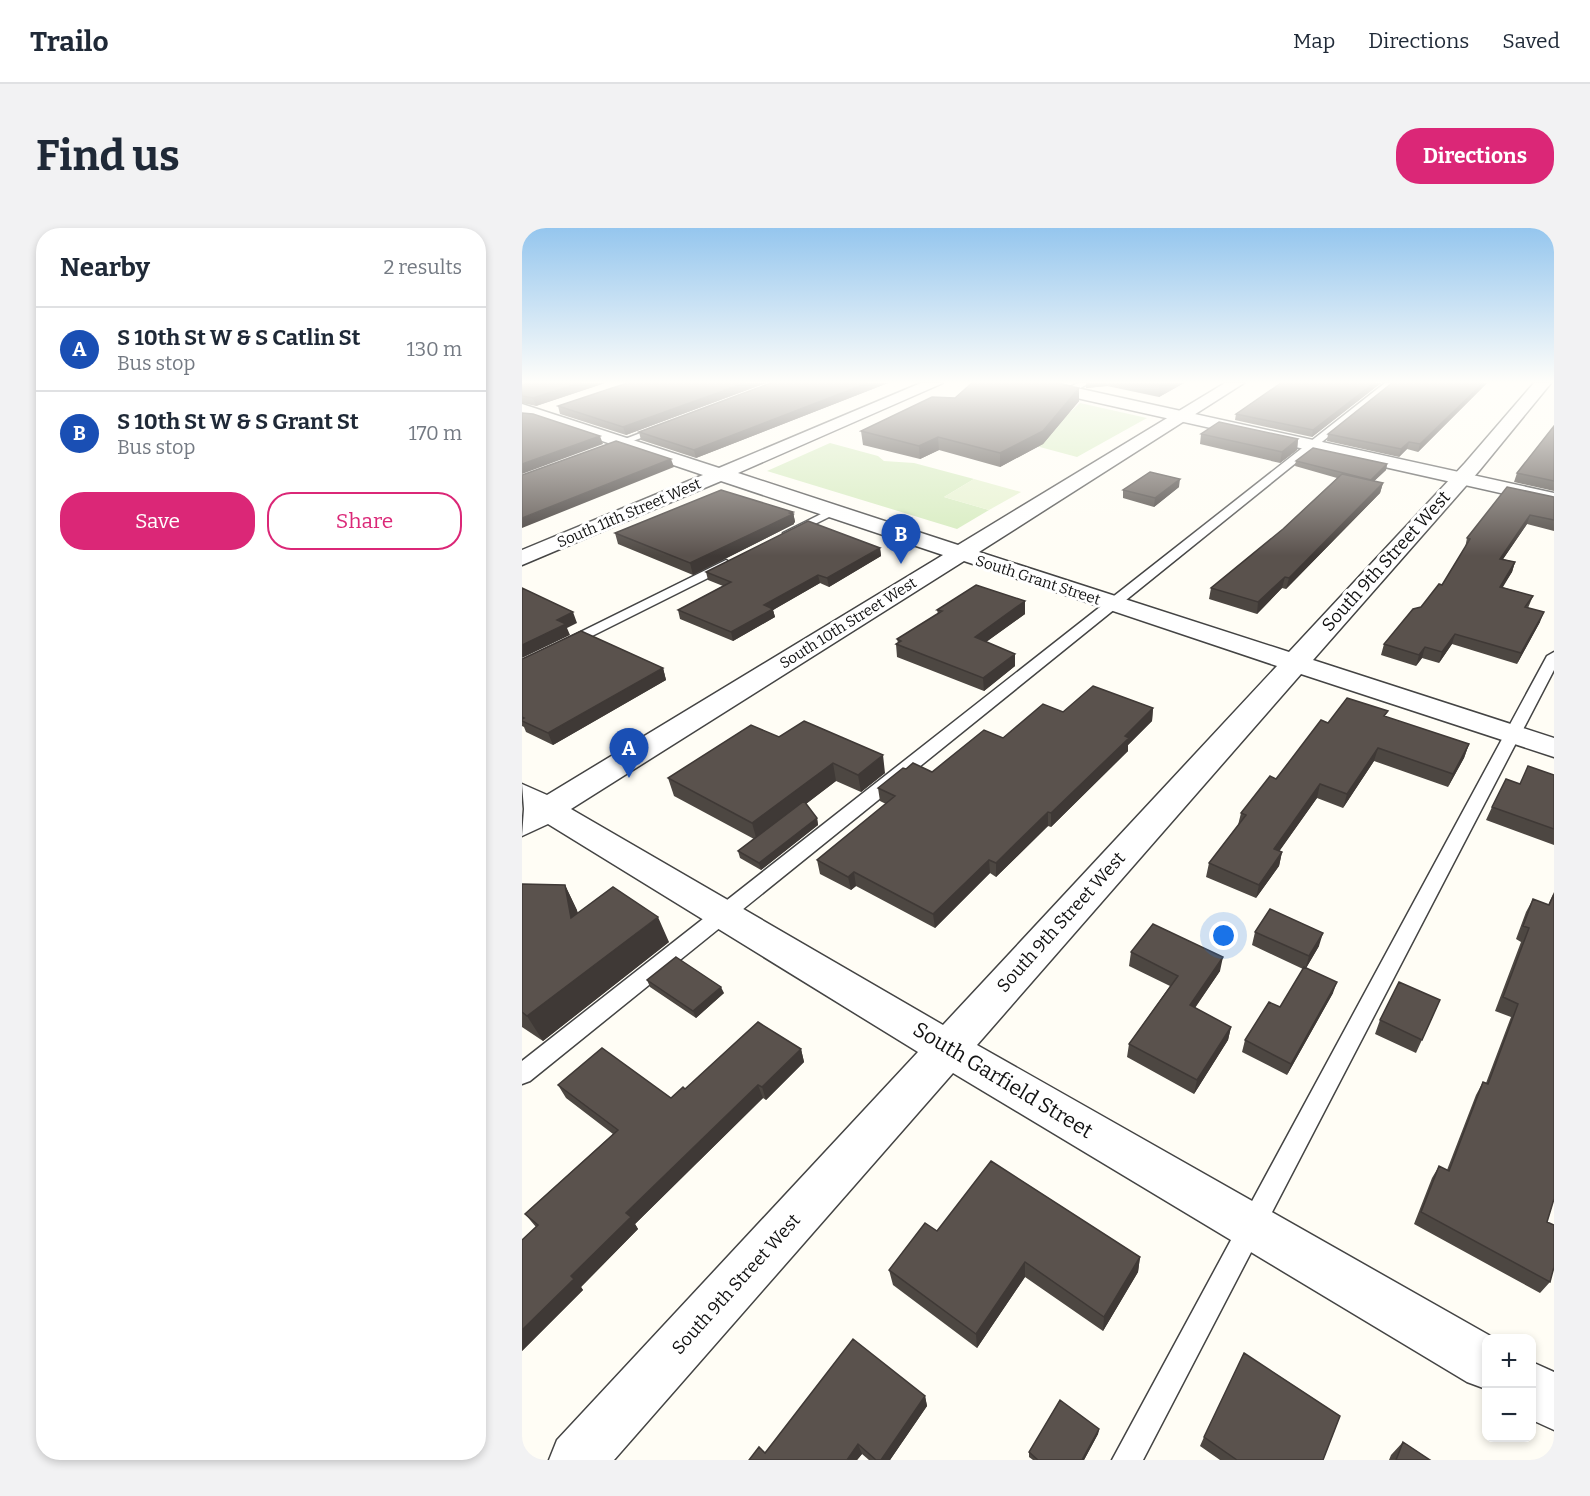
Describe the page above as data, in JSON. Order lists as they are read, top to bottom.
{
  "streets": {
    "street": [
      "South 11th Street West",
      "South 9th Street West",
      "South Grant Street",
      "South 10th Street West",
      "South Garfield Street"
    ]
  },
  "crossings": [
    ["South 11th Street West", "South Grant Street"],
    ["South 9th Street West", "South Grant Street"],
    ["South 9th Street West", "South Garfield Street"],
    ["South Grant Street", "South 10th Street West"],
    ["South 10th Street West", "South Garfield Street"]
  ],
  "page": {
    "header": "Trailo",
    "nav": ["Map", "Directions", "Saved"],
    "buttons": [
      "Directions",
      ["Save", "Share"]
    ],
    "title": "Find us",
    "heading": ["Nearby", "2 results"],
    "list": [
      {
        "mark": "A",
        "name": "S 10th St W & S Catlin St",
        "note": "Bus stop",
        "value": "130 m"
      },
      {
        "mark": "B",
        "name": "S 10th St W & S Grant St",
        "note": "Bus stop",
        "value": "170 m"
      }
    ],
    "pins": ["B", "A"],
    "map_buttons": ["+", "−"]
  }
}
